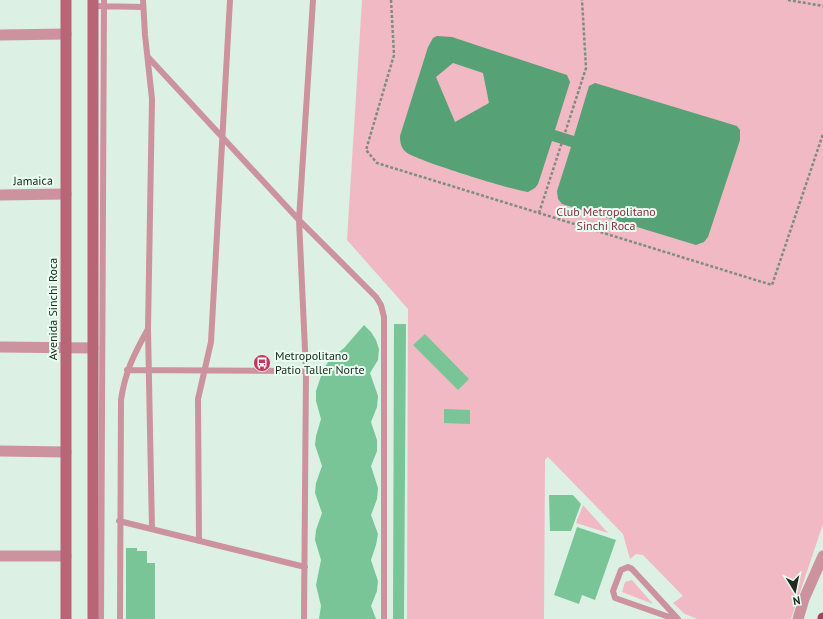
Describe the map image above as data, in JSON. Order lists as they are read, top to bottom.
{
  "streets": {
    "main road": ["Avenida Sinchi Roca"],
    "street": ["Jamaica"]
  },
  "crossings": [
    ["Jamaica", "Avenida Sinchi Roca"]
  ],
  "parks": ["Club Metropolitano Sinchi Roca"],
  "places": {
    "bus stop": ["Metropolitano Patio Taller Norte"]
  },
  "north": "bottom"
}
